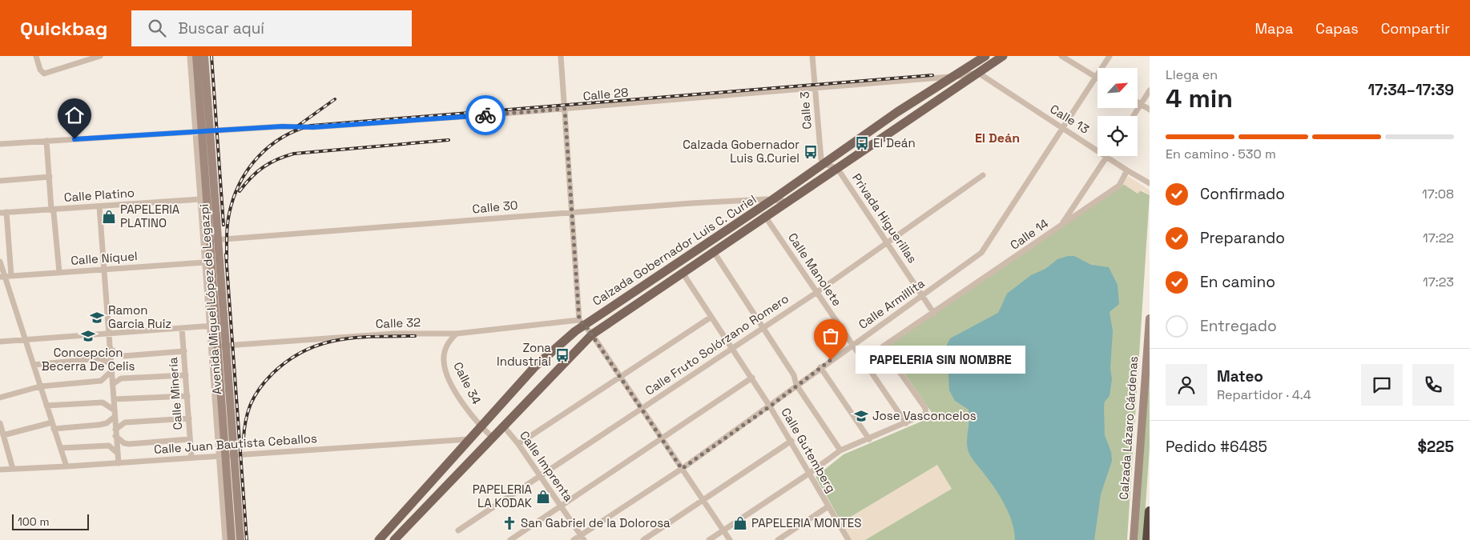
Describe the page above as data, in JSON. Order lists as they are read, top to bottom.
{
  "streets": {
    "main road": ["Calzada Gobernador Luis C. Curiel", "Avenida Miguel López de Legazpi", "Calzada Lázaro Cárdenas"],
    "street": [
      "Calle 28",
      "Calle 3",
      "Calle 13",
      "Calle Platino",
      "Calle 30",
      "Privada Higuerillas",
      "Calle 14",
      "Calle Níquel",
      "Calle Manolete",
      "Calle Armillita",
      "Calle 32",
      "Calle Fruto Solórzano Romero",
      "Calle 34",
      "Calle Minería",
      "Calle Juan Bautista Ceballos",
      "Calle Gutemberg",
      "Calle Imprenta"
    ]
  },
  "crossings": [
    ["Calle 28", "Calle 3"],
    ["Calle 28", "Calle 13"],
    ["Calle 28", "Calzada Gobernador Luis C. Curiel"],
    ["Calle 28", "Avenida Miguel López de Legazpi"],
    ["Calle 3", "Privada Higuerillas"],
    ["Calle 3", "Calzada Gobernador Luis C. Curiel"],
    ["Calle 13", "Calle 14"],
    ["Calle 13", "Calzada Gobernador Luis C. Curiel"],
    ["Calle 13", "Calle Armillita"],
    ["Calle Platino", "Avenida Miguel López de Legazpi"],
    ["Calle 30", "Calzada Gobernador Luis C. Curiel"],
    ["Calle 30", "Avenida Miguel López de Legazpi"],
    ["Privada Higuerillas", "Calle 14"],
    ["Privada Higuerillas", "Calzada Gobernador Luis C. Curiel"],
    ["Privada Higuerillas", "Calle Armillita"],
    ["Privada Higuerillas", "Calle Fruto Solórzano Romero"],
    ["Calle 14", "Calle Manolete"],
    ["Calzada Gobernador Luis C. Curiel", "Calle Manolete"],
    ["Calzada Gobernador Luis C. Curiel", "Calle 32"],
    ["Calzada Gobernador Luis C. Curiel", "Calle 34"],
    ["Calzada Gobernador Luis C. Curiel", "Calle Juan Bautista Ceballos"],
    ["Calzada Gobernador Luis C. Curiel", "Calle Gutemberg"],
    ["Calzada Gobernador Luis C. Curiel", "Calle Imprenta"],
    ["Calle Níquel", "Avenida Miguel López de Legazpi"],
    ["Calle Manolete", "Calle Armillita"],
    ["Calle Manolete", "Calle Fruto Solórzano Romero"],
    ["Avenida Miguel López de Legazpi", "Calle 32"],
    ["Avenida Miguel López de Legazpi", "Calle Juan Bautista Ceballos"],
    ["Calle Armillita", "Calle Gutemberg"],
    ["Calle Armillita", "Calle Imprenta"],
    ["Calle 32", "Calle 34"],
    ["Calle Fruto Solórzano Romero", "Calle Gutemberg"],
    ["Calle Fruto Solórzano Romero", "Calle Imprenta"],
    ["Calle Minería", "Calle Juan Bautista Ceballos"]
  ],
  "districts": ["El Deán"],
  "places": {
    "bus stop": ["El Deán", "Calzada Gobernador Luis G.Curiel", "Zona Industrial"],
    "shop": ["PAPELERIA PLATINO", "PAPELERIA LA KODAK", "PAPELERIA MONTES"],
    "school or university": ["Ramon Garcia Ruiz", "Concepcion Becerra De Celis", "Jose Vasconcelos"],
    "other": ["PAPELERIA SIN NOMBRE"],
    "church": ["San Gabriel de la Dolorosa"]
  },
  "scale_bar": "100 m",
  "north": "top right",
  "page": {
    "header": "Quickbag",
    "search": "Buscar aquí",
    "nav": ["Mapa", "Capas", "Compartir"],
    "heading": ["4 min", "Llega en", "17:34–17:39"],
    "panel": [
      "Mateo",
      "Repartidor · 4.4",
      "Pedido #6485",
      "$225"
    ],
    "bar": "En camino · 530 m",
    "list": [
      ["Confirmado", "17:08"],
      ["Preparando", "17:22"],
      ["En camino", "17:23"],
      "Entregado"
    ],
    "bubble": "PAPELERIA SIN NOMBRE",
    "scale": "100 m"
  }
}
